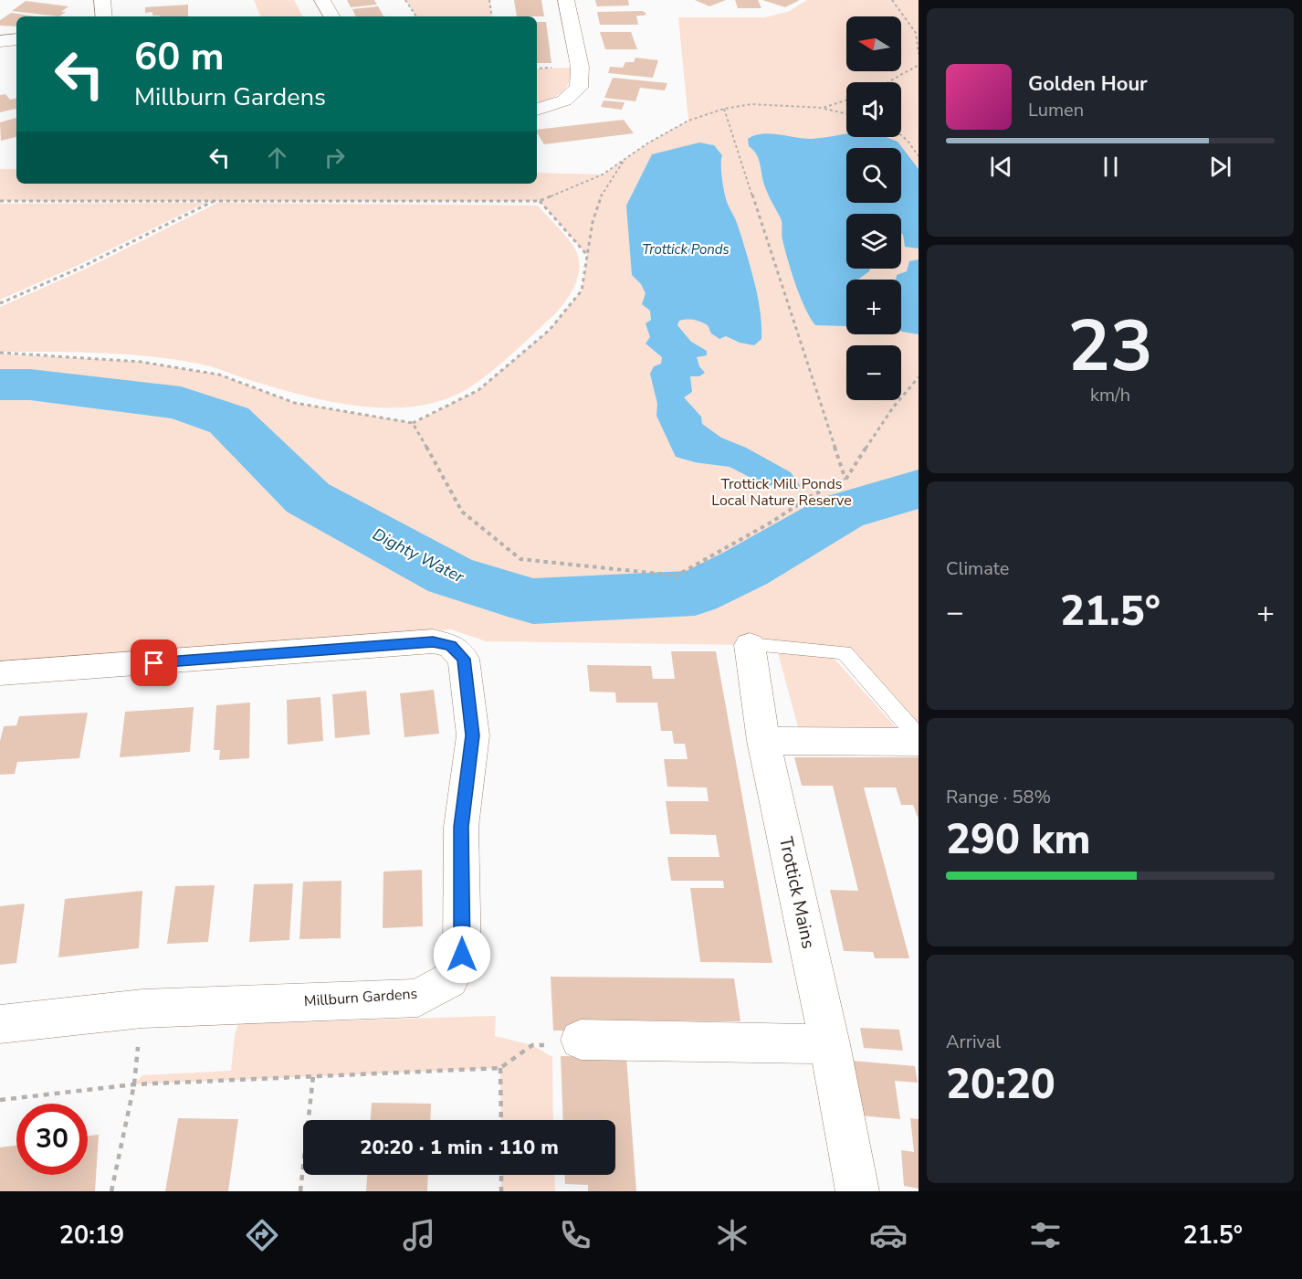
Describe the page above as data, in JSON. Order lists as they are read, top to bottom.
{
  "streets": {
    "street": ["Trottick Mains", "Millburn Gardens"]
  },
  "water": ["Trottick Ponds", "Dighty Water"],
  "parks": ["Trottick Mill Ponds Local Nature Reserve"],
  "north": "left",
  "page": {
    "map_buttons": ["+", "−"],
    "turn": ["60 m", "Millburn Gardens"],
    "song": ["Golden Hour", "Lumen"],
    "tile": [
      ["23", "km/h"],
      "Climate",
      ["Range · 58%", "290 km"],
      ["Arrival", "20:20"]
    ],
    "heat": ["−", "21.5°", "+"],
    "limit": "30",
    "trip": "20:20 · 1 min · 110 m",
    "tabs": ["20:19", "21.5°"]
  }
}
